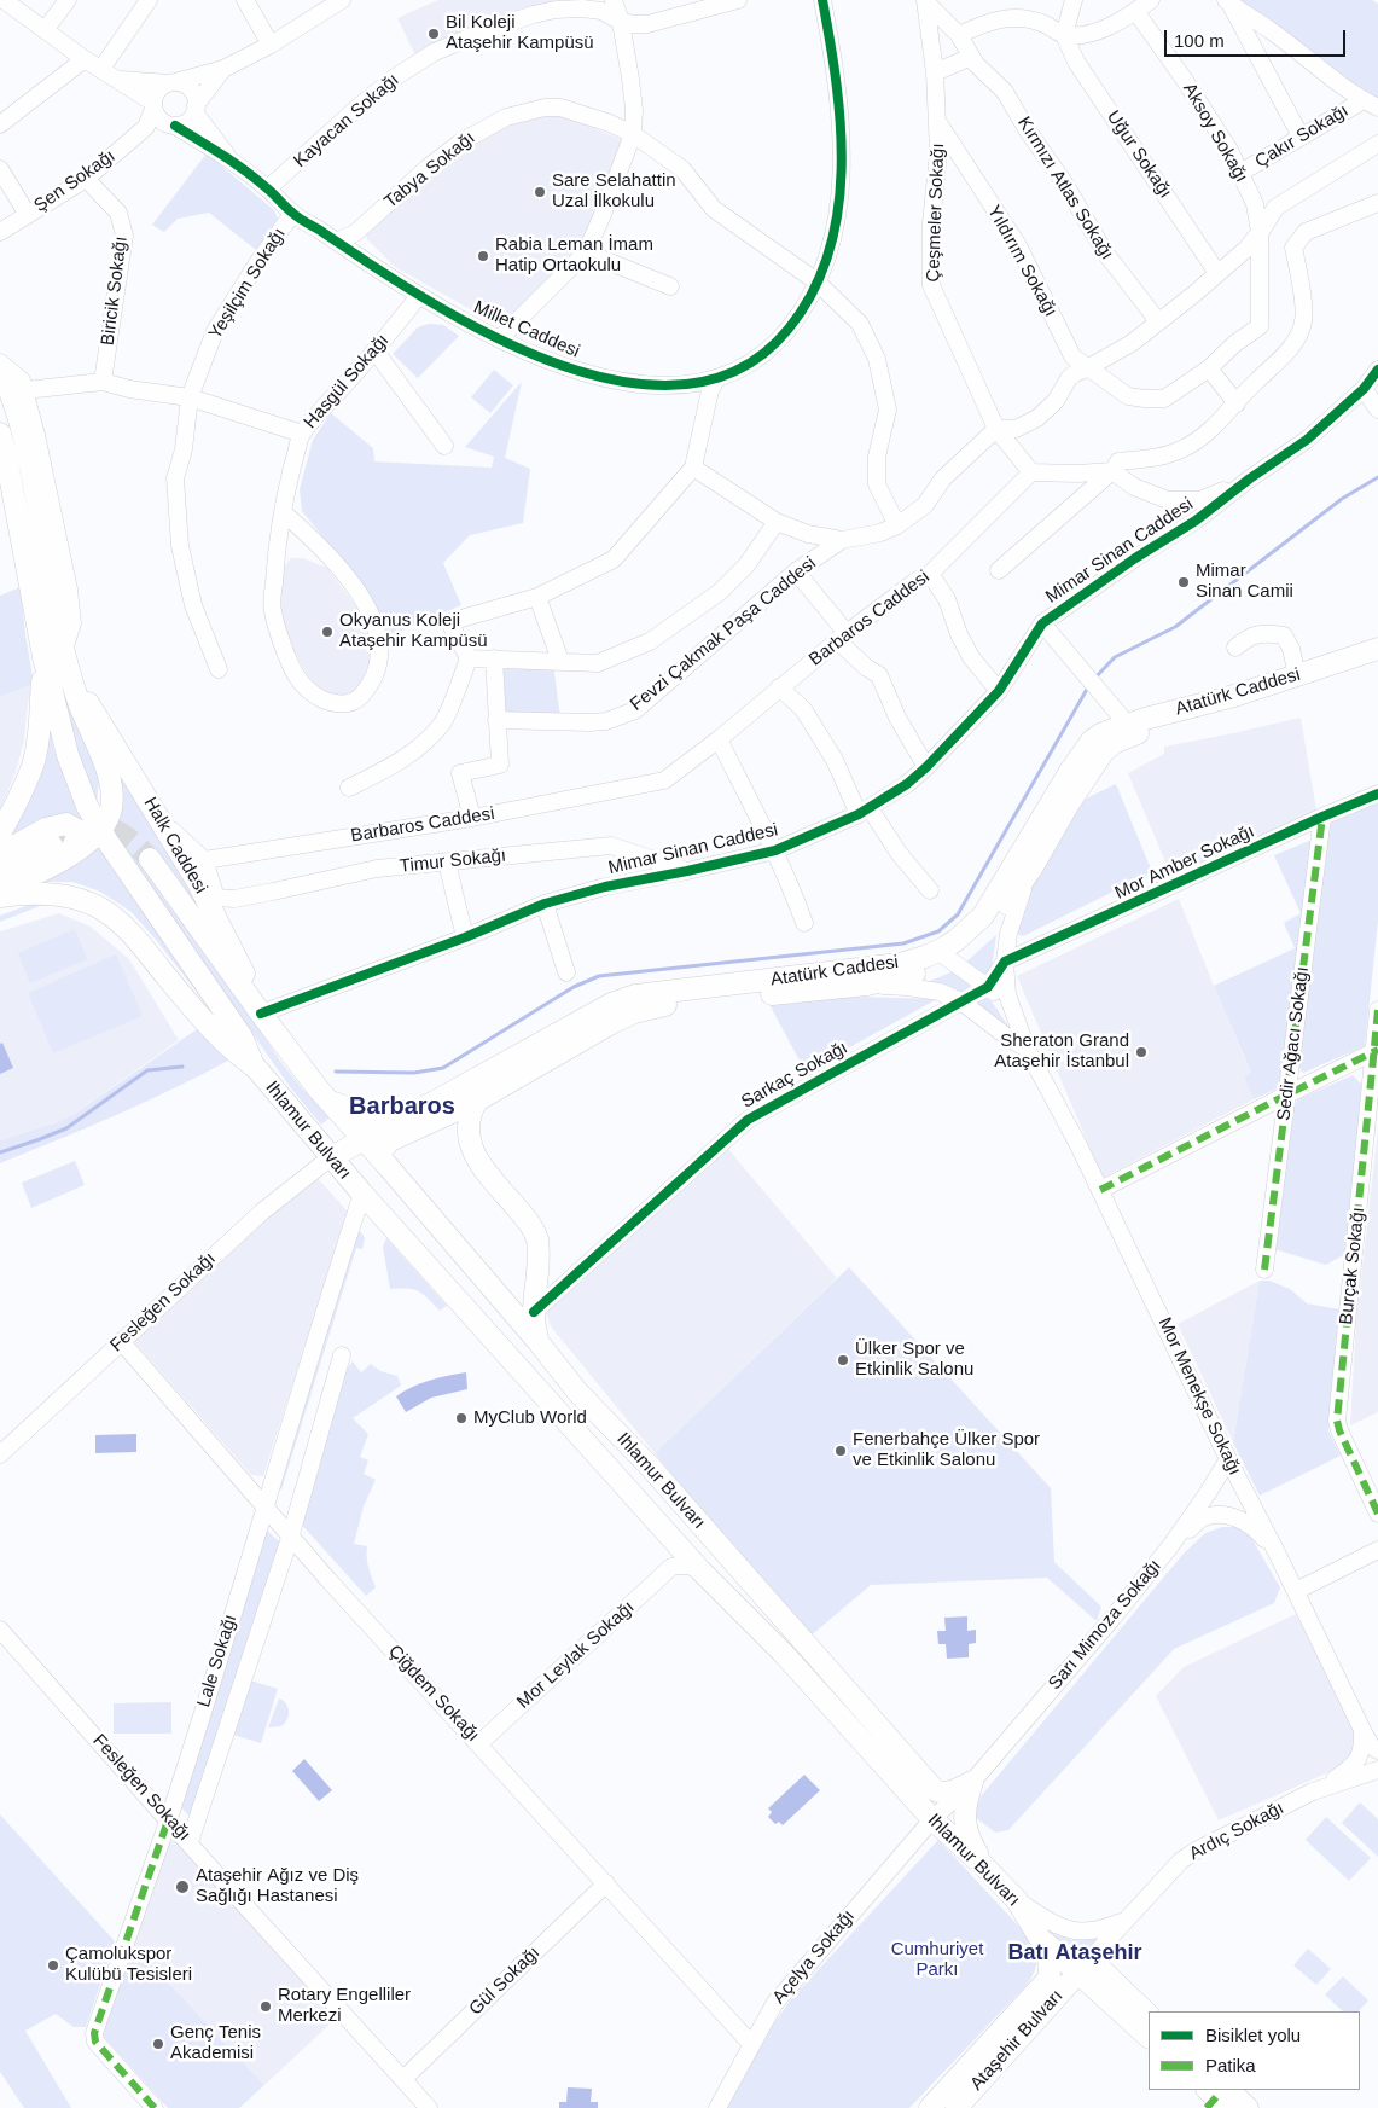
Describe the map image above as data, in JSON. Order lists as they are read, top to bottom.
{
  "streets": {
    "main road": [
      "Atatürk Caddesi",
      "Halk Caddesi",
      "Ihlamur Bulvarı",
      "Ataşehir Bulvarı"
    ],
    "street": [
      "Kayacan Sokağı",
      "Aksoy Sokağı",
      "Çakır Sokağı",
      "Uğur Sokağı",
      "Tabya Sokağı",
      "Şen Sokağı",
      "Kırmızı Atlas Sokağı",
      "Çeşmeler Sokağı",
      "Yıldırım Sokağı",
      "Yeşilçim Sokağı",
      "Biricik Sokağı",
      "Millet Caddesi",
      "Hasgül Sokağı",
      "Mimar Sinan Caddesi",
      "Barbaros Caddesi",
      "Fevzi Çakmak Paşa Caddesi",
      "Timur Sokağı",
      "Mor Amber Sokağı",
      "Sedir Ağacı Sokağı",
      "Sarkaç Sokağı",
      "Burçak Sokağı",
      "Fesleğen Sokağı",
      "Mor Menekşe Sokağı",
      "Sarı Mimoza Sokağı",
      "Mor Leylak Sokağı",
      "Lale Sokağı",
      "Çiğdem Sokağı",
      "Ardıç Sokağı",
      "Açelya Sokağı",
      "Gül Sokağı"
    ]
  },
  "crossings": [
    ["Kayacan Sokağı", "Millet Caddesi"],
    ["Aksoy Sokağı", "Çakır Sokağı"],
    ["Aksoy Sokağı", "Yıldırım Sokağı"],
    ["Tabya Sokağı", "Millet Caddesi"],
    ["Tabya Sokağı", "Fevzi Çakmak Paşa Caddesi"],
    ["Şen Sokağı", "Biricik Sokağı"],
    ["Kırmızı Atlas Sokağı", "Çeşmeler Sokağı"],
    ["Çeşmeler Sokağı", "Yıldırım Sokağı"],
    ["Çeşmeler Sokağı", "Barbaros Caddesi"],
    ["Çeşmeler Sokağı", "Fevzi Çakmak Paşa Caddesi"],
    ["Yeşilçim Sokağı", "Millet Caddesi"],
    ["Millet Caddesi", "Hasgül Sokağı"],
    ["Mimar Sinan Caddesi", "Halk Caddesi"],
    ["Mimar Sinan Caddesi", "Timur Sokağı"],
    ["Atatürk Caddesi", "Ihlamur Bulvarı"],
    ["Atatürk Caddesi", "Fesleğen Sokağı"],
    ["Atatürk Caddesi", "Mor Menekşe Sokağı"],
    ["Halk Caddesi", "Timur Sokağı"],
    ["Halk Caddesi", "Ihlamur Bulvarı"],
    ["Mor Amber Sokağı", "Sedir Ağacı Sokağı"],
    ["Mor Amber Sokağı", "Sarkaç Sokağı"],
    ["Mor Amber Sokağı", "Mor Menekşe Sokağı"],
    ["Sarkaç Sokağı", "Mor Menekşe Sokağı"],
    ["Ihlamur Bulvarı", "Fesleğen Sokağı"],
    ["Ihlamur Bulvarı", "Sarı Mimoza Sokağı"],
    ["Ihlamur Bulvarı", "Mor Leylak Sokağı"],
    ["Ihlamur Bulvarı", "Lale Sokağı"],
    ["Ihlamur Bulvarı", "Ardıç Sokağı"],
    ["Ihlamur Bulvarı", "Açelya Sokağı"],
    ["Ihlamur Bulvarı", "Ataşehir Bulvarı"],
    ["Fesleğen Sokağı", "Lale Sokağı"],
    ["Fesleğen Sokağı", "Çiğdem Sokağı"],
    ["Fesleğen Sokağı", "Gül Sokağı"],
    ["Mor Menekşe Sokağı", "Sarı Mimoza Sokağı"],
    ["Sarı Mimoza Sokağı", "Açelya Sokağı"],
    ["Mor Leylak Sokağı", "Çiğdem Sokağı"],
    ["Lale Sokağı", "Çiğdem Sokağı"],
    ["Çiğdem Sokağı", "Açelya Sokağı"],
    ["Çiğdem Sokağı", "Gül Sokağı"],
    ["Ardıç Sokağı", "Ataşehir Bulvarı"]
  ],
  "districts": ["Barbaros", "Batı Ataşehir"],
  "parks": ["Cumhuriyet Parkı"],
  "places": [
    "Bil Koleji Ataşehir Kampüsü",
    "Sare Selahattin Uzal İlkokulu",
    "Rabia Leman İmam Hatip Ortaokulu",
    "Mimar Sinan Camii",
    "Okyanus Koleji Ataşehir Kampüsü",
    "Sheraton Grand Ataşehir İstanbul",
    "Ülker Spor ve Etkinlik Salonu",
    "MyClub World",
    "Fenerbahçe Ülker Spor ve Etkinlik Salonu",
    "Ataşehir Ağız ve Diş Sağlığı Hastanesi",
    "Çamolukspor Kulübü Tesisleri",
    "Rotary Engelliler Merkezi",
    "Genç Tenis Akademisi"
  ],
  "legend": ["Bisiklet yolu", "Patika"],
  "scale_bar": "100 m"
}
